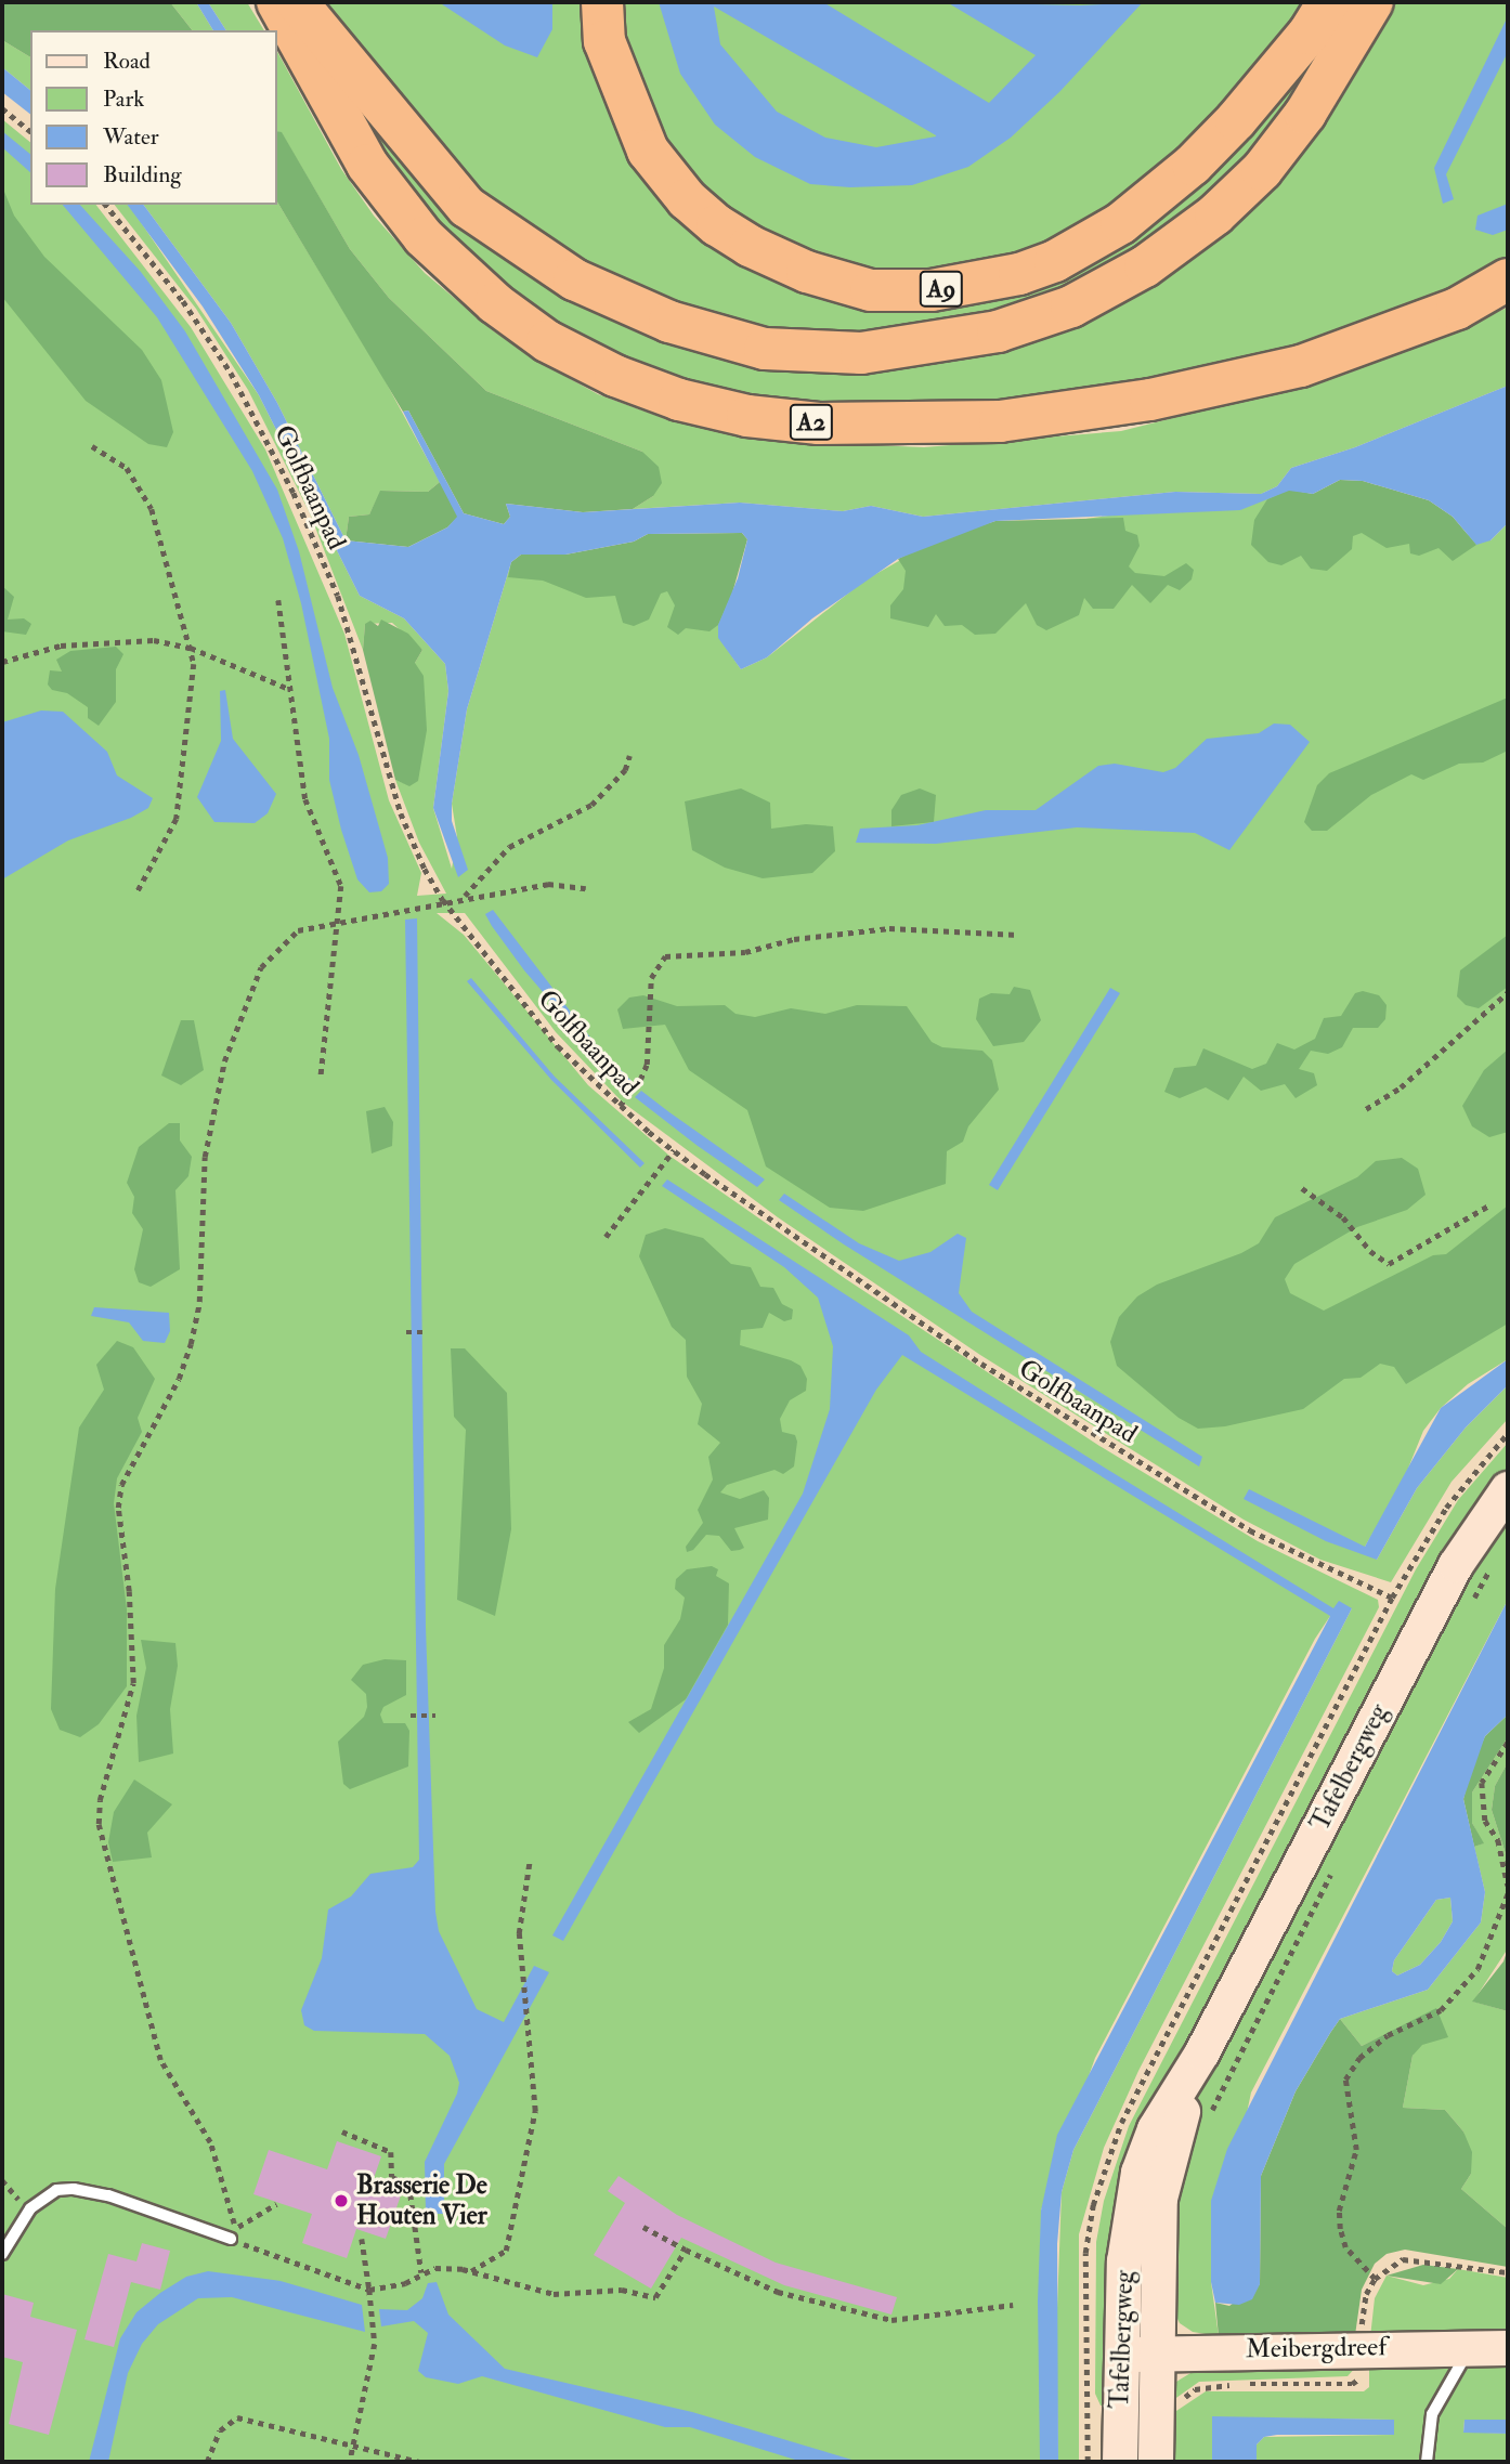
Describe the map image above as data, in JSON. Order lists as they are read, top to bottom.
{
  "streets": {
    "highway": ["A9", "A2"],
    "street": ["Tafelbergweg", "Meibergdreef"],
    "path": ["Golfbaanpad"]
  },
  "crossings": [
    ["Tafelbergweg", "Meibergdreef"]
  ],
  "places": ["Brasserie De Houten Vier"],
  "legend": [
    "Road",
    "Park",
    "Water",
    "Building"
  ]
}
